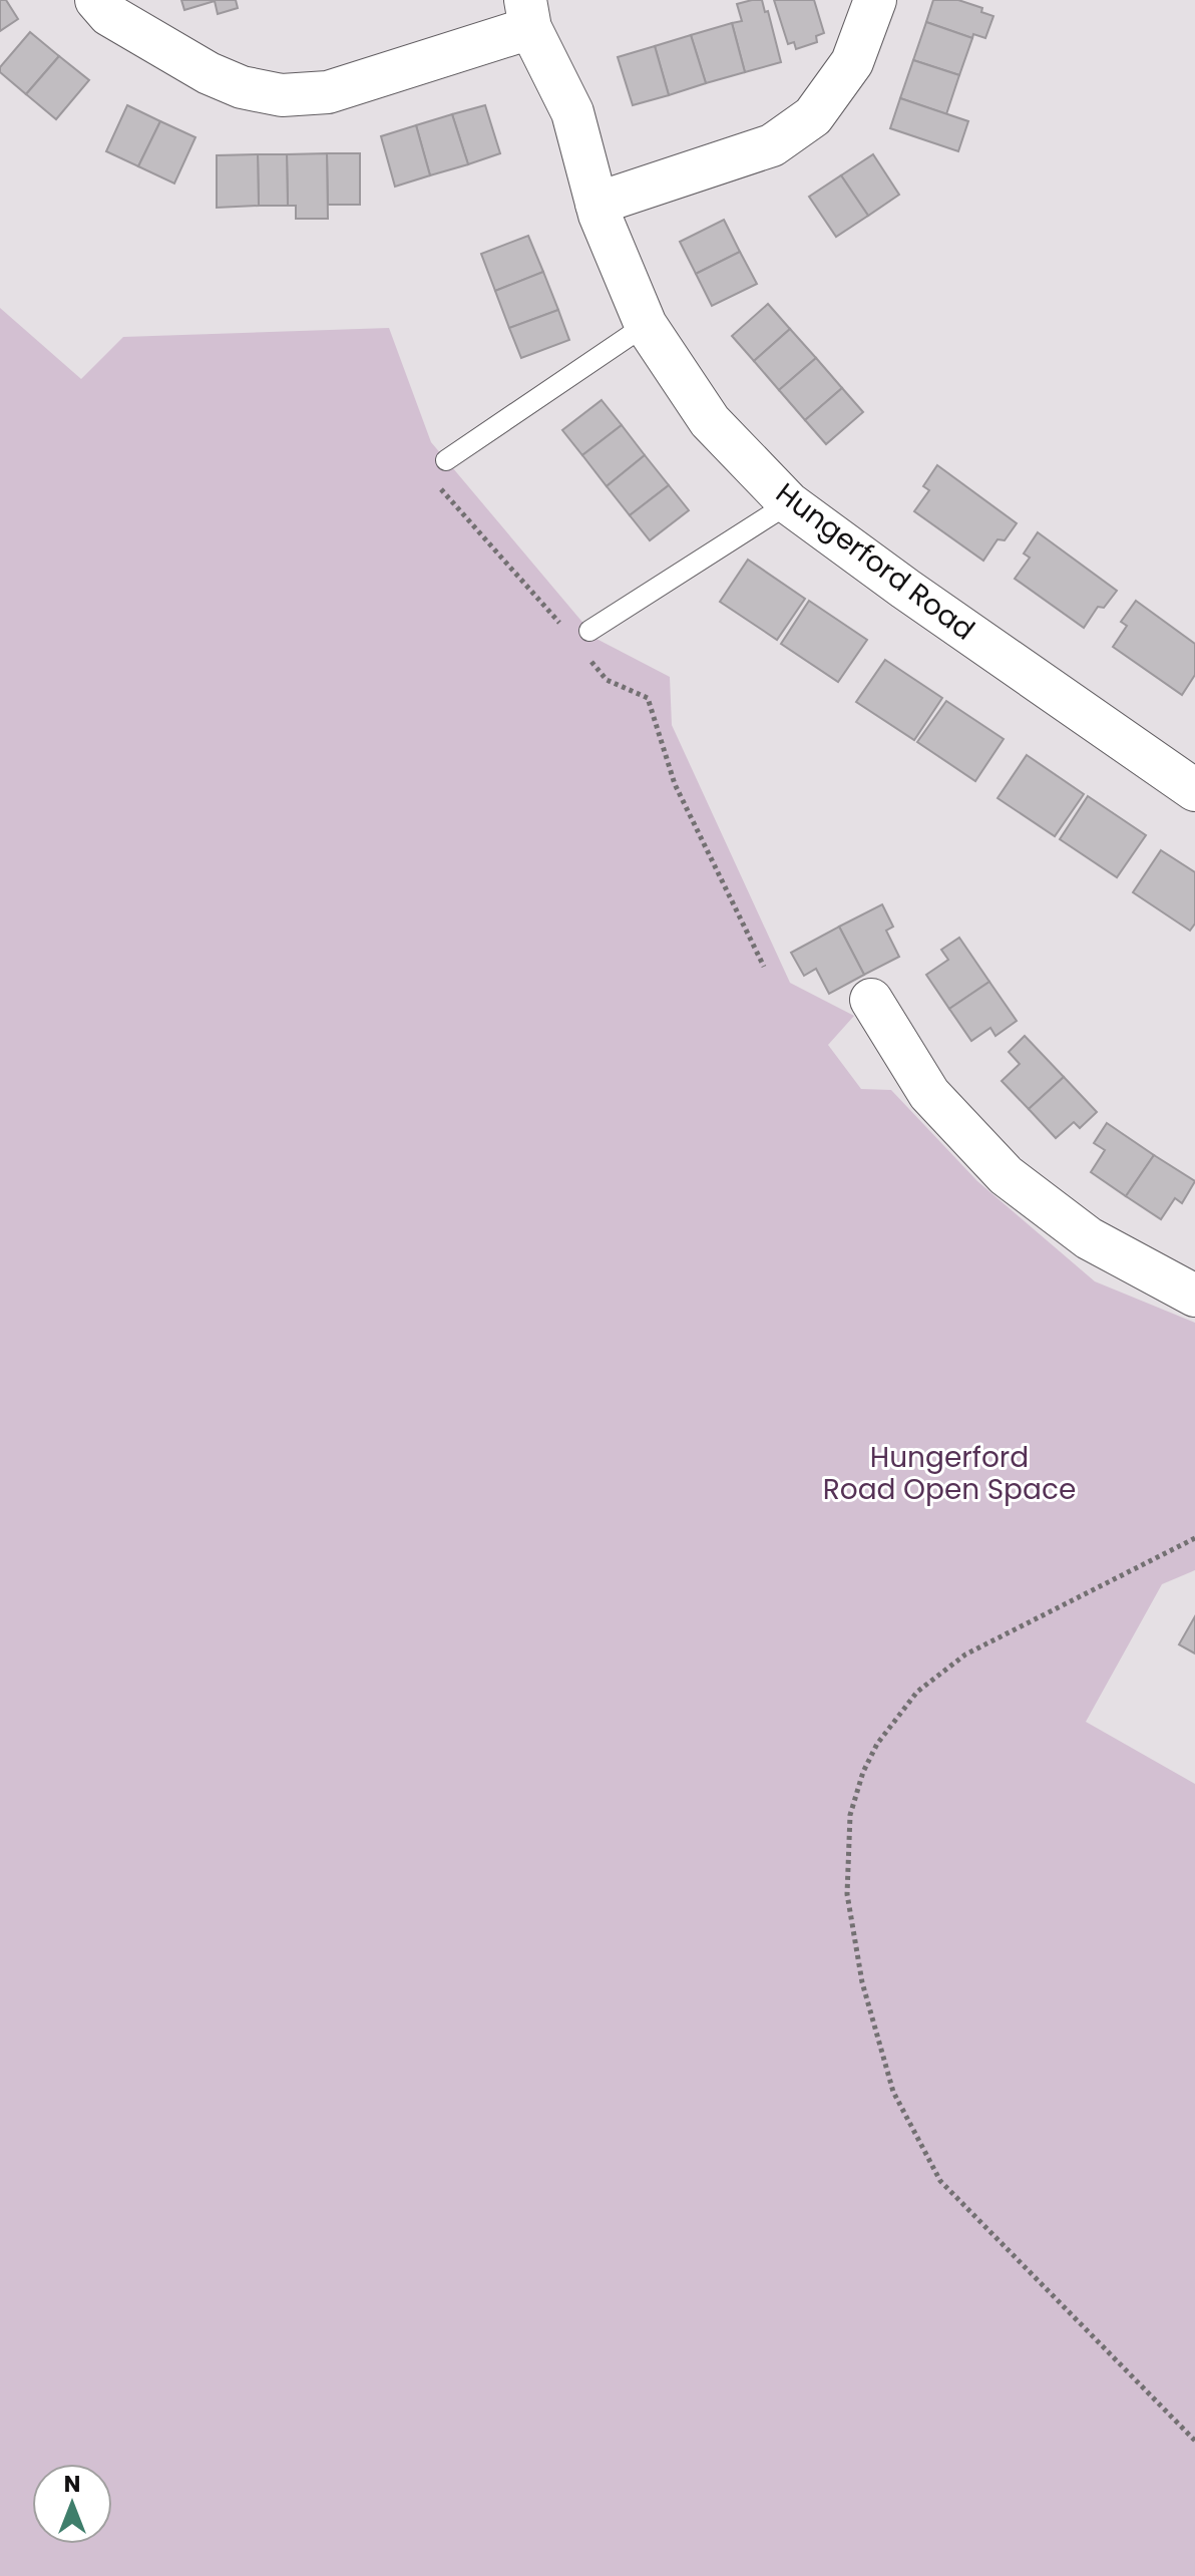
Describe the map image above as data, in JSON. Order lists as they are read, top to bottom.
{
  "streets": {
    "street": ["Hungerford Road"]
  },
  "parks": ["Hungerford Road Open Space"],
  "north": "top"
}
